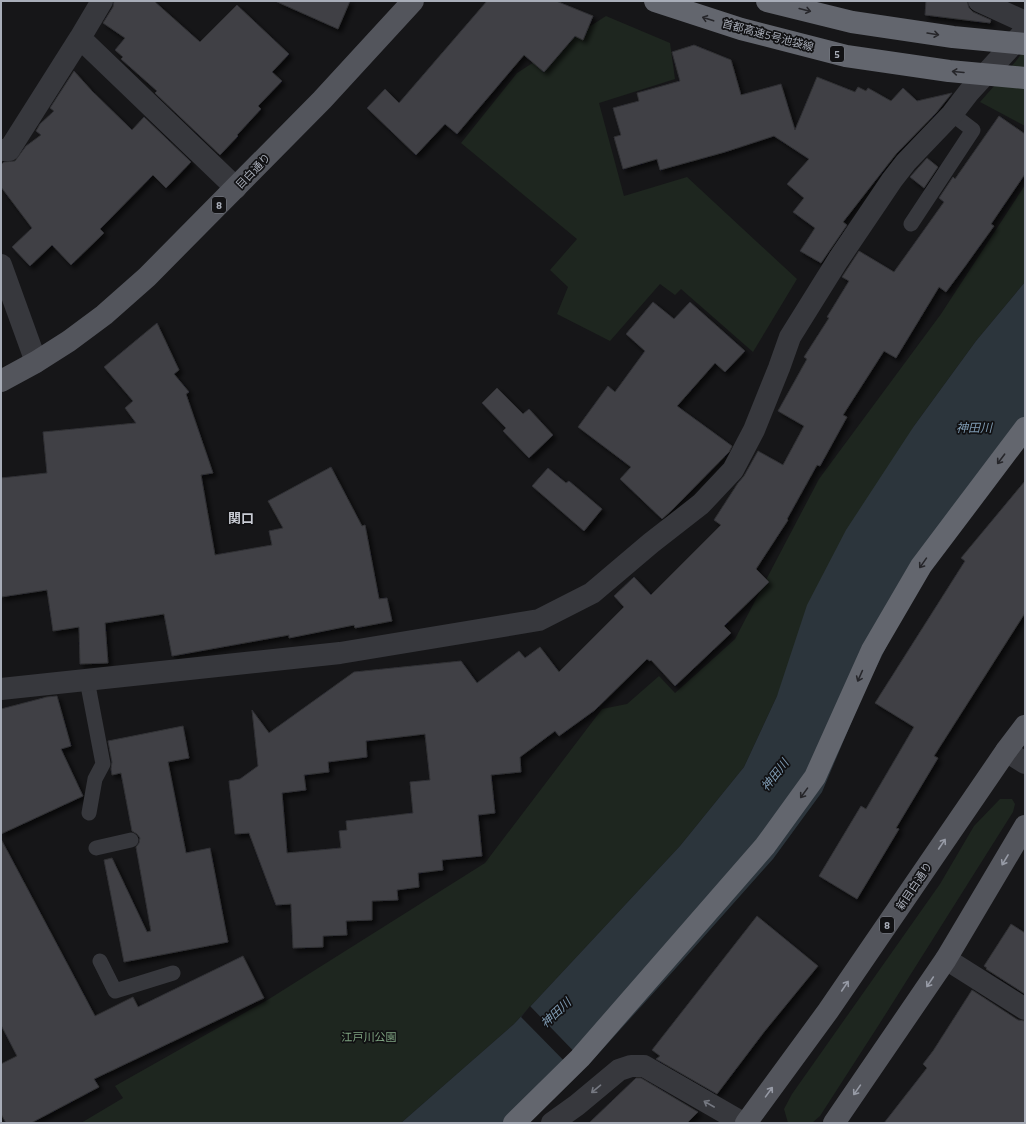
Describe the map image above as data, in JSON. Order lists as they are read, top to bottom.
{
  "streets": {
    "highway": ["首都高速5号池袋線", "5"],
    "main road": ["目白通り", "8", "新目白通り"]
  },
  "districts": ["関口"],
  "water": ["神田川"],
  "parks": ["江戸川公園"]
}
